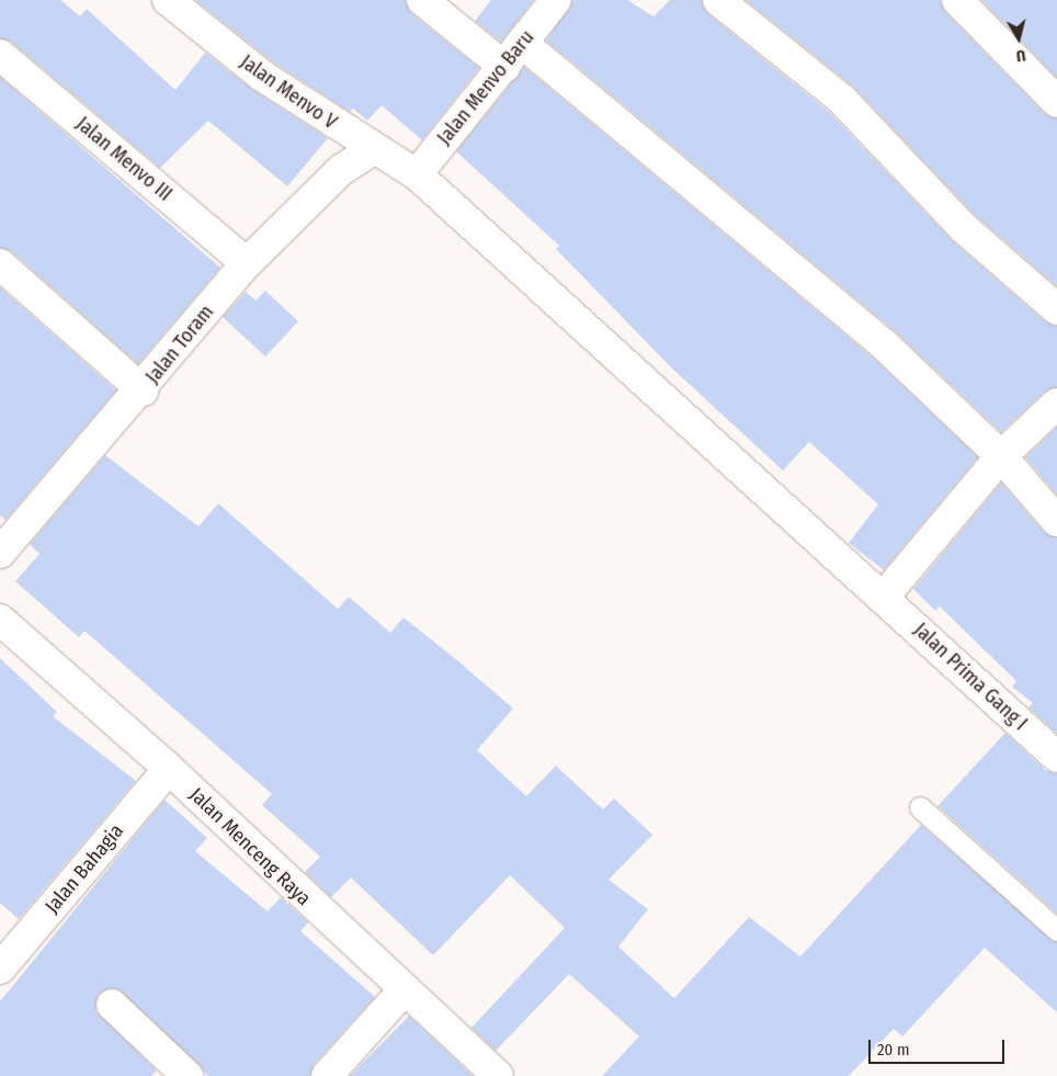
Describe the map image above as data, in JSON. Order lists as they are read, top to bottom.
{
  "streets": {
    "street": [
      "Jalan Menvo Baru",
      "Jalan Menvo V",
      "Jalan Menvo III",
      "Jalan Toram",
      "Jalan Prima Gang I",
      "Jalan Menceng Raya",
      "Jalan Bahagia"
    ]
  },
  "crossings": [
    ["Jalan Menvo Baru", "Jalan Menvo V"],
    ["Jalan Menvo Baru", "Jalan Prima Gang I"],
    ["Jalan Menvo V", "Jalan Toram"],
    ["Jalan Menvo V", "Jalan Prima Gang I"],
    ["Jalan Menvo III", "Jalan Toram"],
    ["Jalan Menceng Raya", "Jalan Bahagia"]
  ],
  "scale_bar": "20 m",
  "north": "bottom"
}
